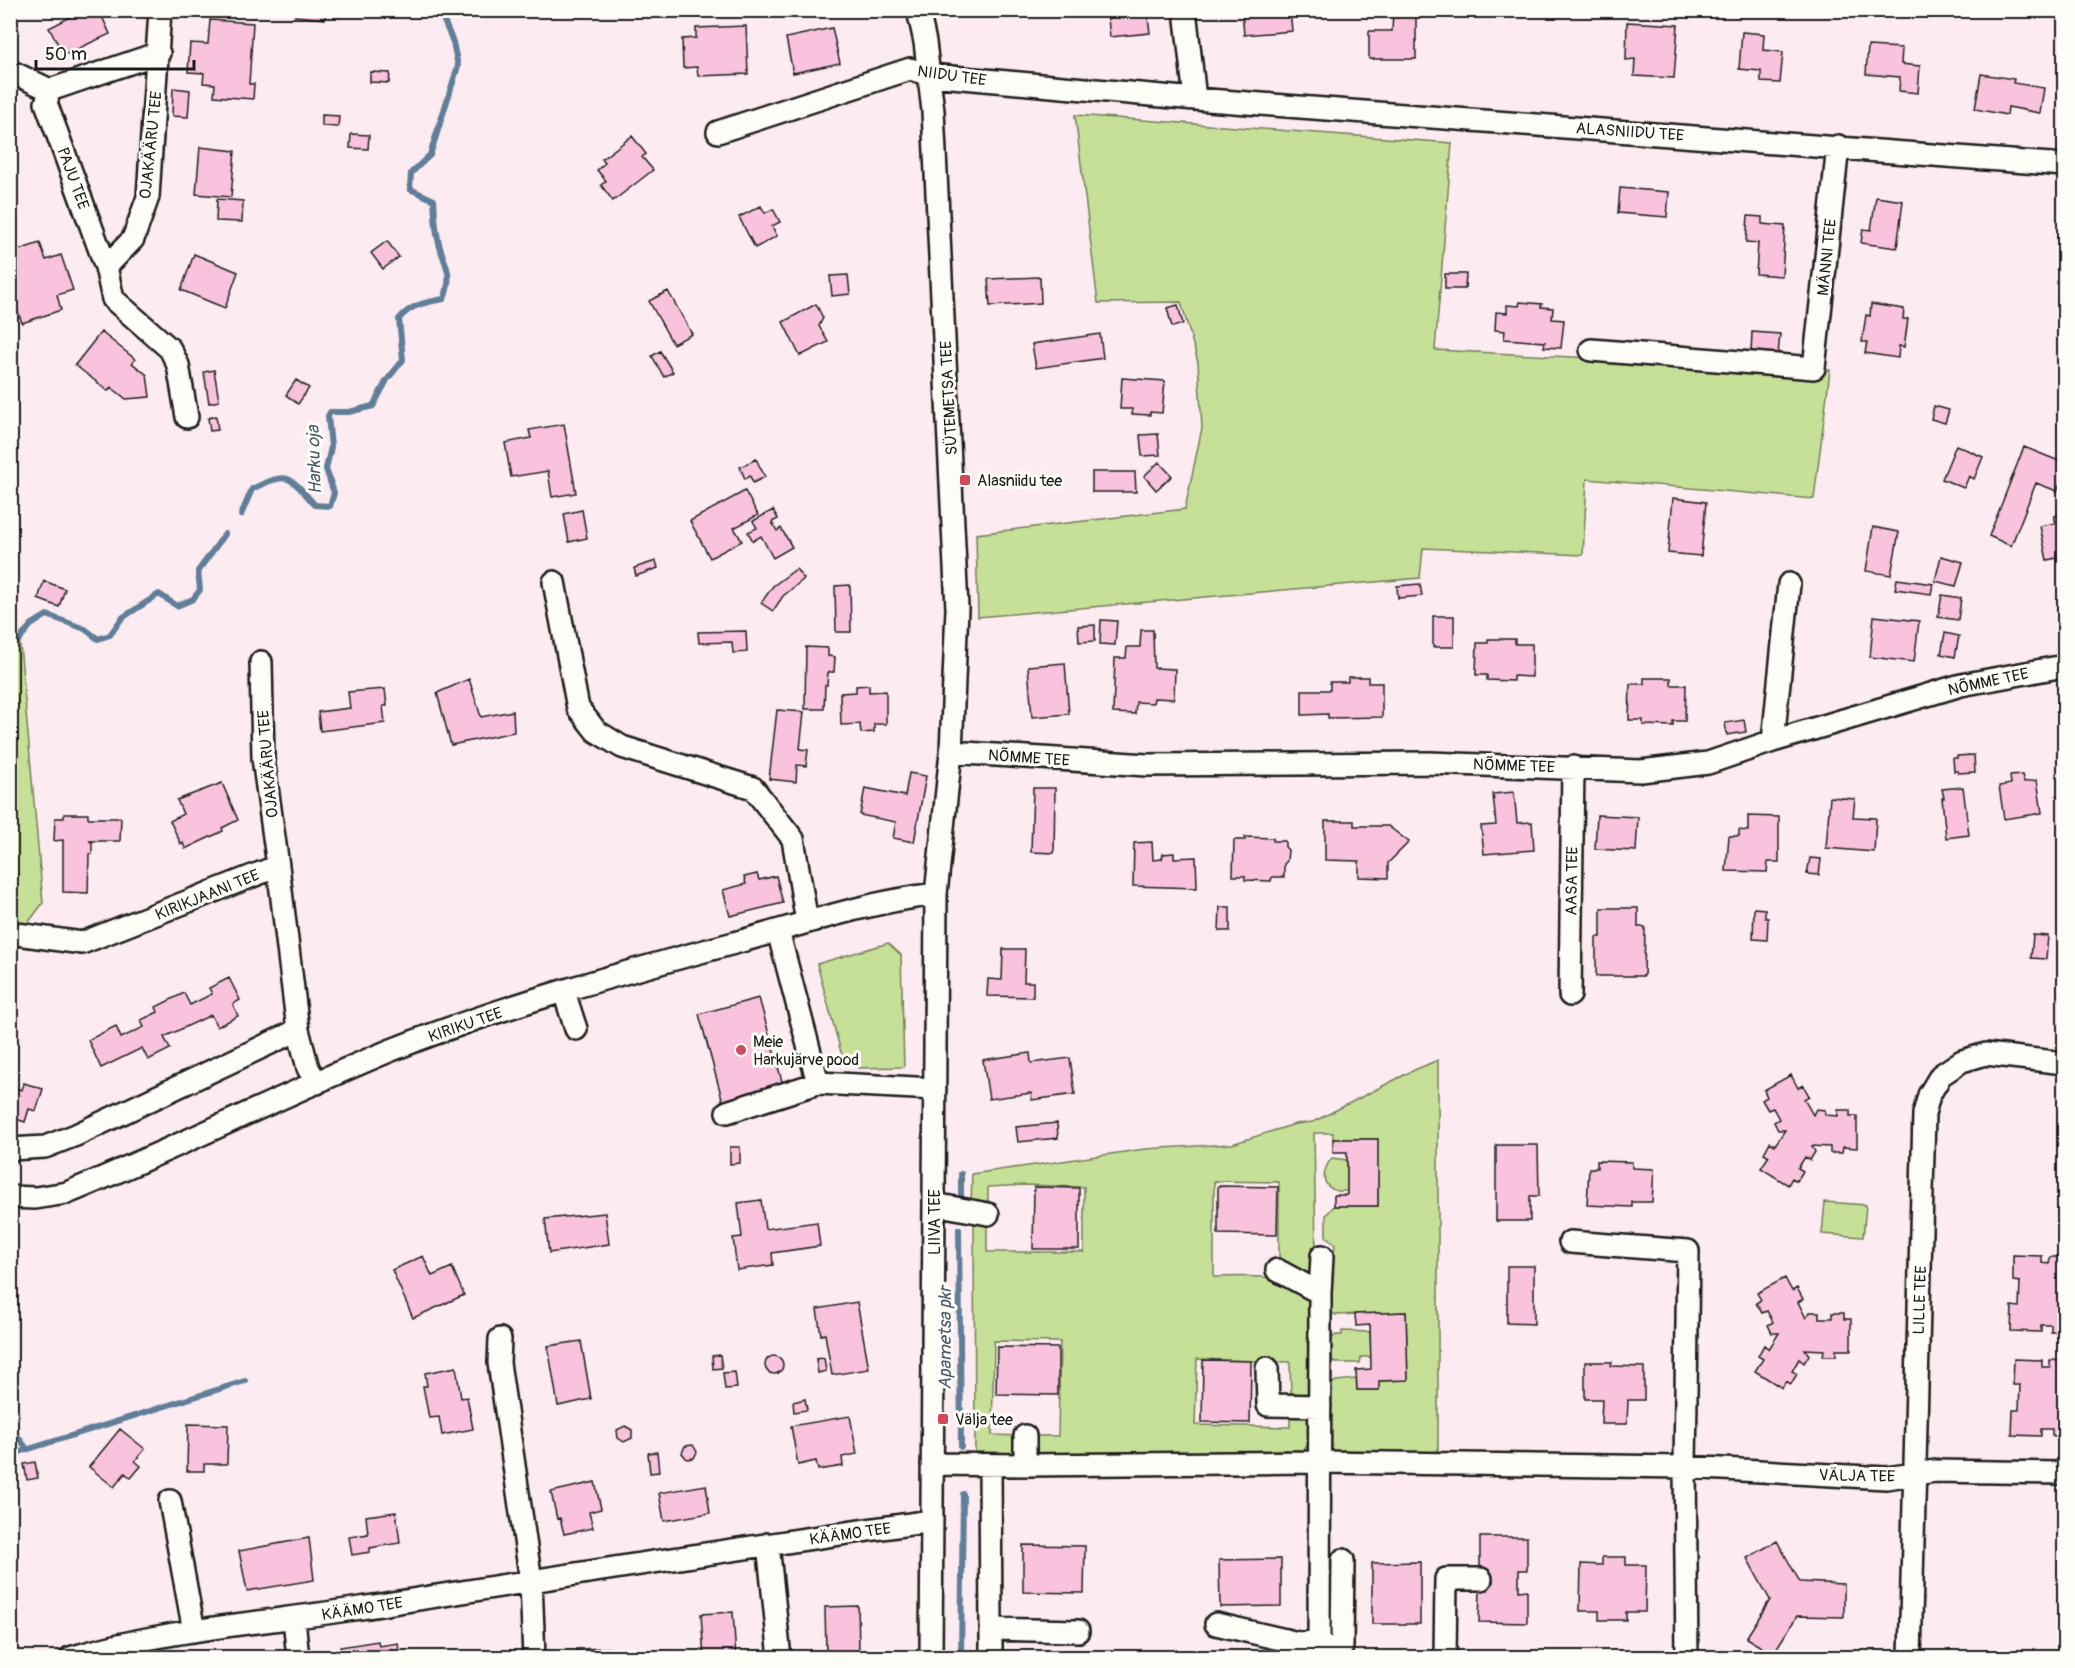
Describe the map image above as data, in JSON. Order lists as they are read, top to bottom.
{
  "streets": {
    "street": [
      "NIIDU TEE",
      "ALASNIIDU TEE",
      "OJAKÄÄRU TEE",
      "PAJU TEE",
      "MÄNNI TEE",
      "SÜTEMETSA TEE",
      "NÕMME TEE",
      "AASA TEE",
      "KIRIKJAANI TEE",
      "KIRIKU TEE",
      "LIIVA TEE",
      "LILLE TEE",
      "VÄLJA TEE",
      "KÄÄMO TEE"
    ]
  },
  "crossings": [
    ["NIIDU TEE", "ALASNIIDU TEE"],
    ["NIIDU TEE", "SÜTEMETSA TEE"],
    ["ALASNIIDU TEE", "MÄNNI TEE"],
    ["OJAKÄÄRU TEE", "PAJU TEE"],
    ["OJAKÄÄRU TEE", "KIRIKJAANI TEE"],
    ["SÜTEMETSA TEE", "NÕMME TEE"],
    ["SÜTEMETSA TEE", "KIRIKU TEE"],
    ["SÜTEMETSA TEE", "LIIVA TEE"],
    ["NÕMME TEE", "AASA TEE"],
    ["KIRIKJAANI TEE", "KIRIKU TEE"],
    ["KIRIKU TEE", "LIIVA TEE"],
    ["LIIVA TEE", "VÄLJA TEE"],
    ["LIIVA TEE", "KÄÄMO TEE"],
    ["LILLE TEE", "VÄLJA TEE"]
  ],
  "water": ["Harku oja", "Apametsa pkr"],
  "places": {
    "transit": ["Alasniidu tee", "Välja tee"],
    "other": ["Meie Harkujärve pood"]
  },
  "scale_bar": "50 m"
}
